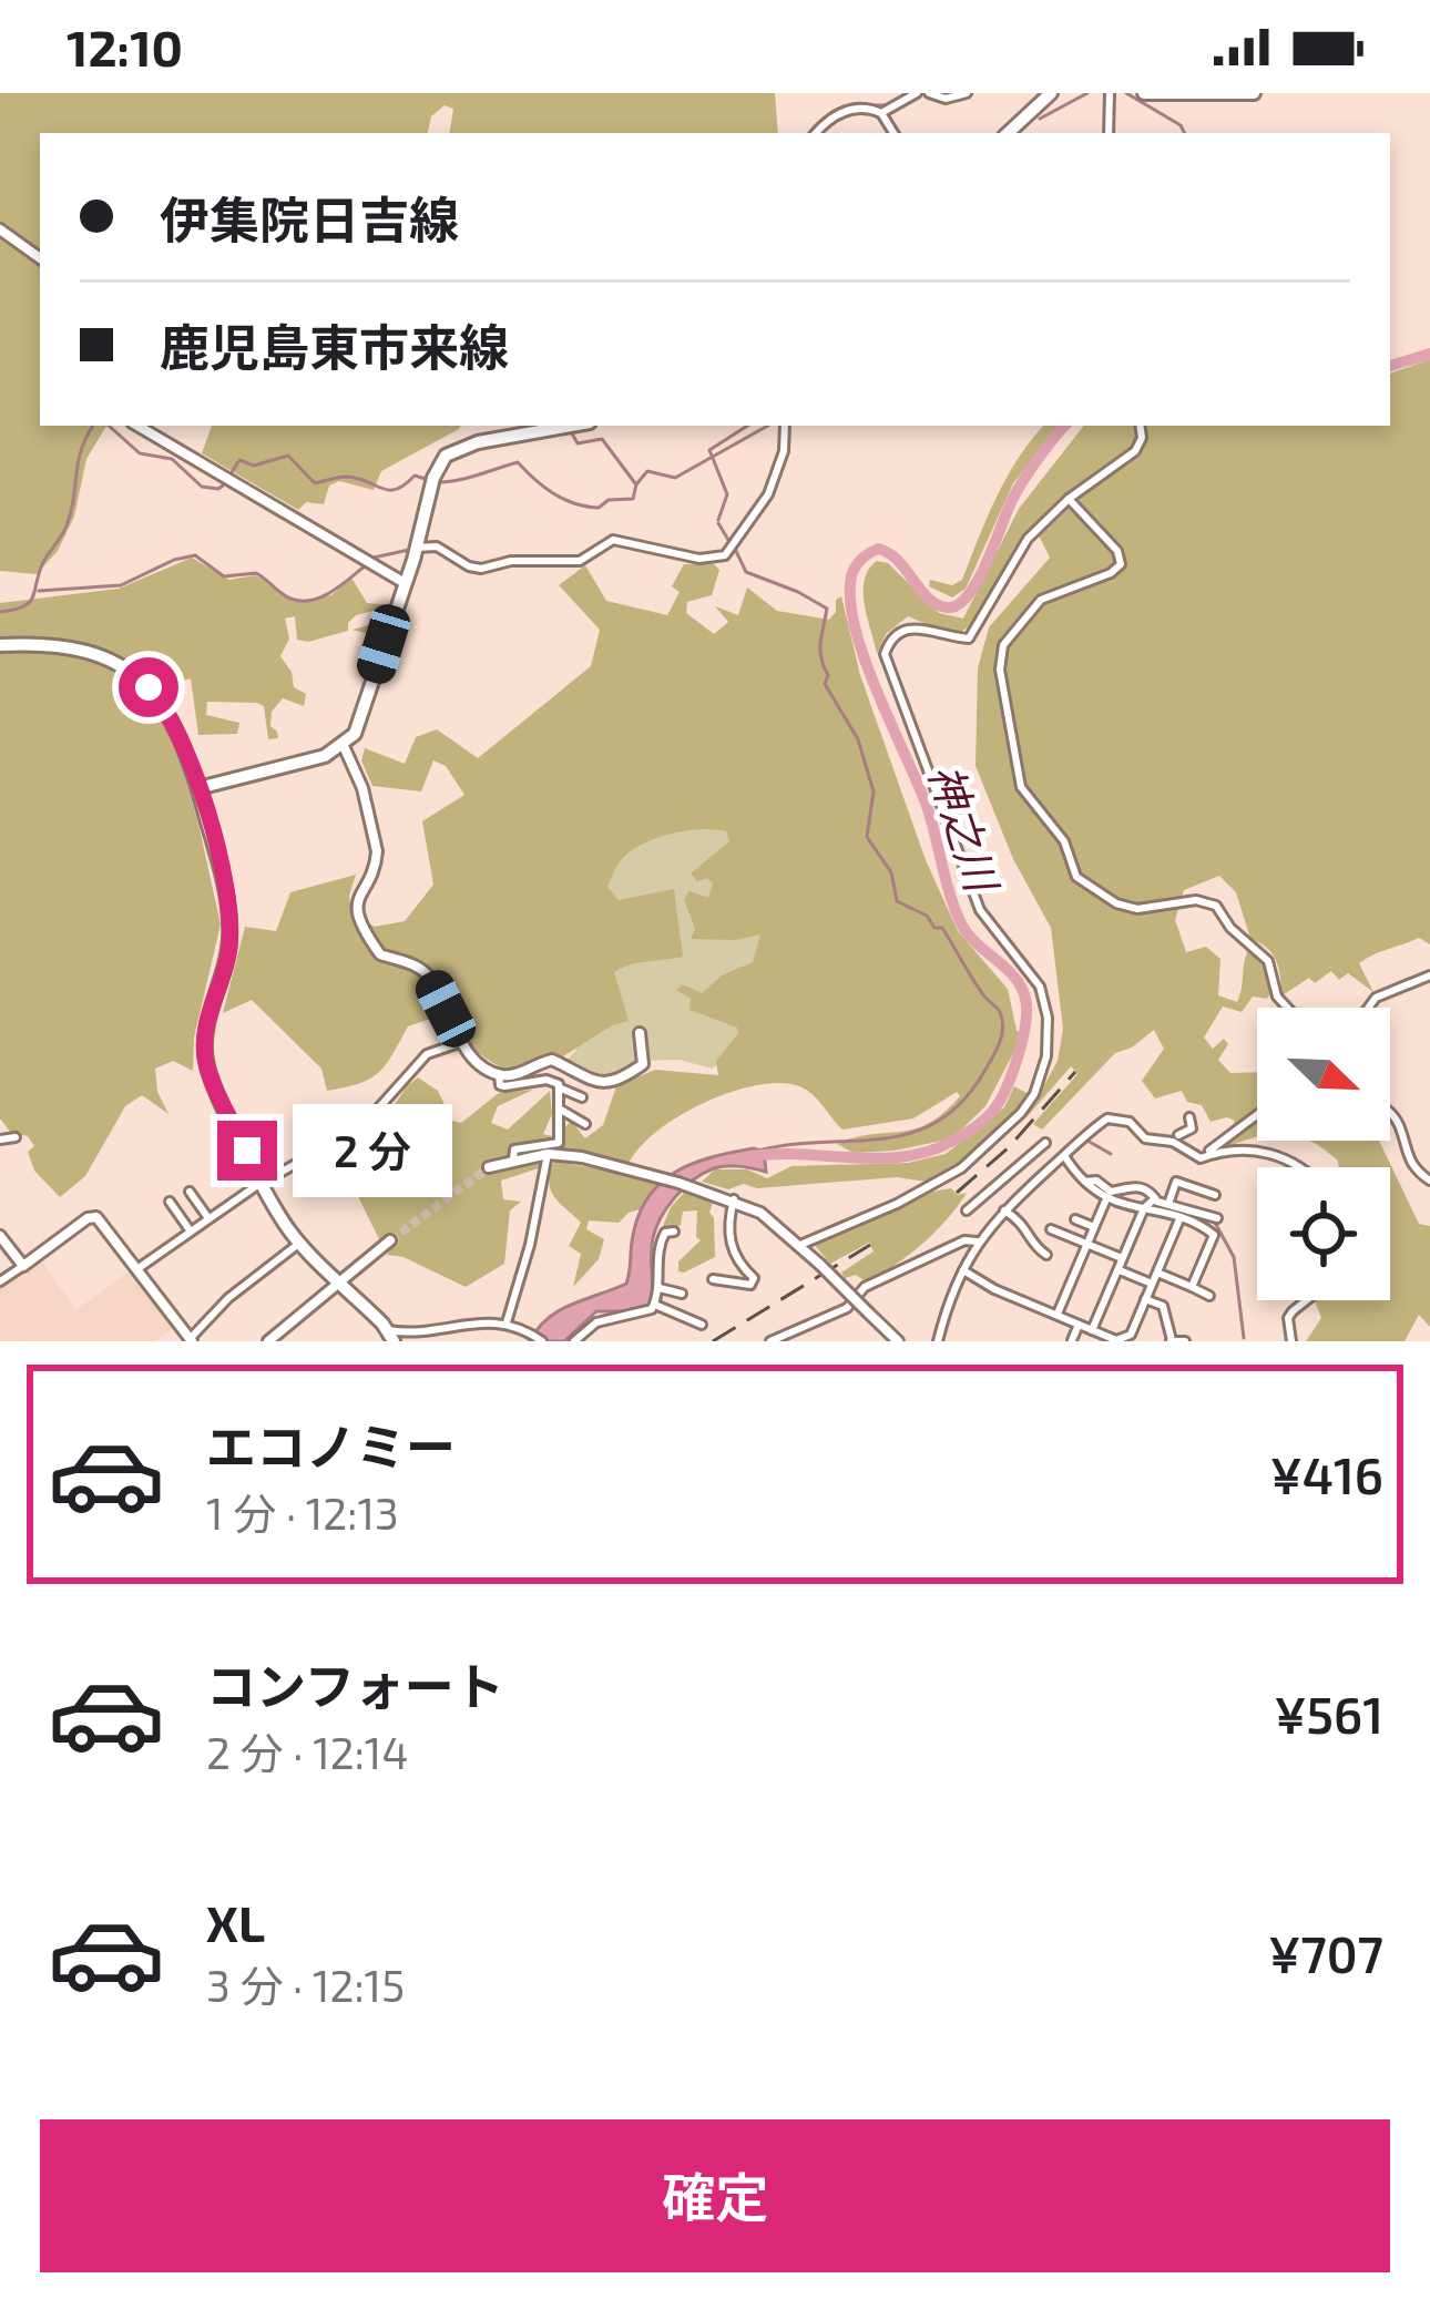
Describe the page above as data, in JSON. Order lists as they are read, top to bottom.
{
  "water": ["神之川"],
  "north": "bottom right",
  "page": {
    "status": "12:10",
    "banner": ["伊集院日吉線", "鹿児島東市来線"],
    "bubble": "2 分",
    "list": [
      {
        "name": "エコノミー",
        "note": "1 分 · 12:13",
        "value": "¥416"
      },
      {
        "name": "コンフォート",
        "note": "2 分 · 12:14",
        "value": "¥561"
      },
      {
        "name": "XL",
        "note": "3 分 · 12:15",
        "value": "¥707"
      }
    ],
    "buttons": "確定"
  }
}
